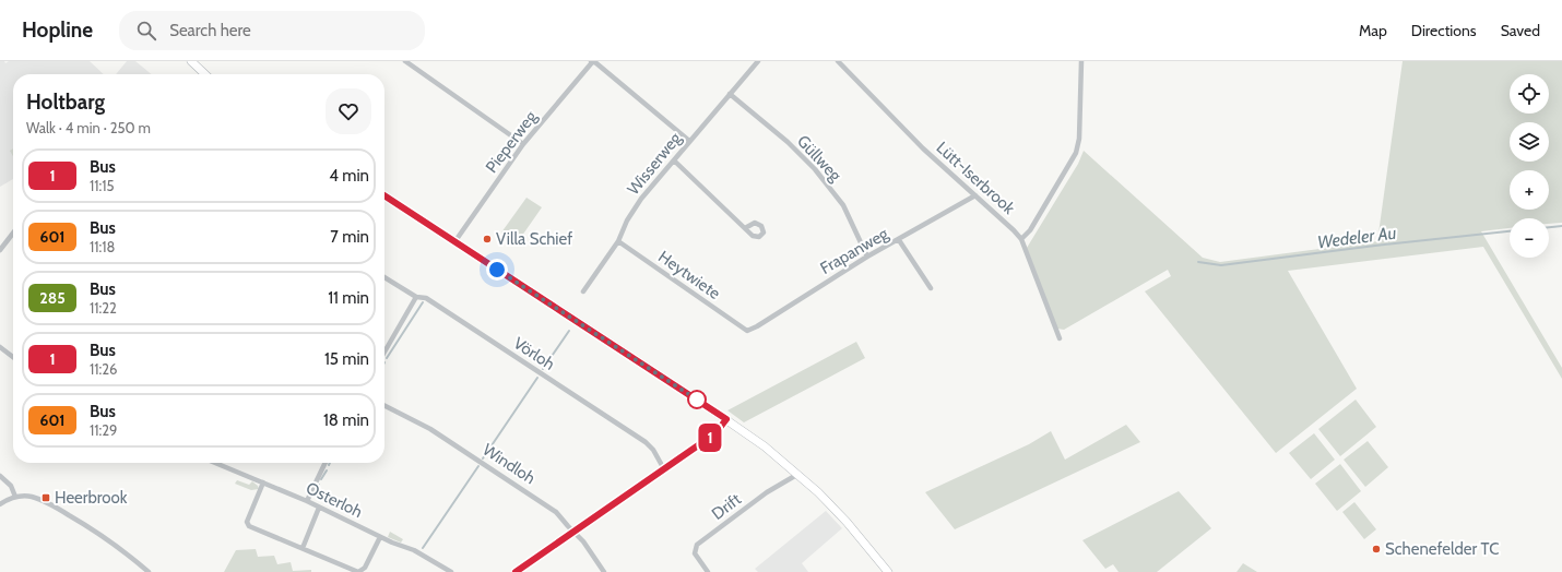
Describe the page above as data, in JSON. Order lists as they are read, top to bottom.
{
  "streets": {
    "street": [
      "Pieperweg",
      "Güllweg",
      "Wisserweg",
      "Lütt-Iserbrook",
      "Frapanweg",
      "Heytwiete",
      "Vörloh",
      "Windloh",
      "Osterloh",
      "Drift"
    ]
  },
  "crossings": [
    ["Güllweg", "Wisserweg"],
    ["Güllweg", "Frapanweg"],
    ["Wisserweg", "Heytwiete"],
    ["Lütt-Iserbrook", "Frapanweg"],
    ["Frapanweg", "Heytwiete"]
  ],
  "water": ["Wedeler Au"],
  "places": {
    "other": ["Villa Schief", "Schenefelder TC"],
    "transit": ["Heerbrook"]
  },
  "lines": ["bus line 1"],
  "page": {
    "header": "Hopline",
    "search": "Search here",
    "nav": ["Map", "Directions", "Saved"],
    "on_map": "1",
    "map_buttons": ["+", "−"],
    "heading": ["Holtbarg", "Walk · 4 min · 250 m"],
    "list": [
      {
        "mark": "1",
        "name": "Bus",
        "note": "11:15",
        "value": "4 min"
      },
      {
        "mark": "601",
        "name": "Bus",
        "note": "11:18",
        "value": "7 min"
      },
      {
        "mark": "285",
        "name": "Bus",
        "note": "11:22",
        "value": "11 min"
      },
      {
        "mark": "1",
        "name": "Bus",
        "note": "11:26",
        "value": "15 min"
      },
      {
        "mark": "601",
        "name": "Bus",
        "note": "11:29",
        "value": "18 min"
      }
    ]
  }
}
